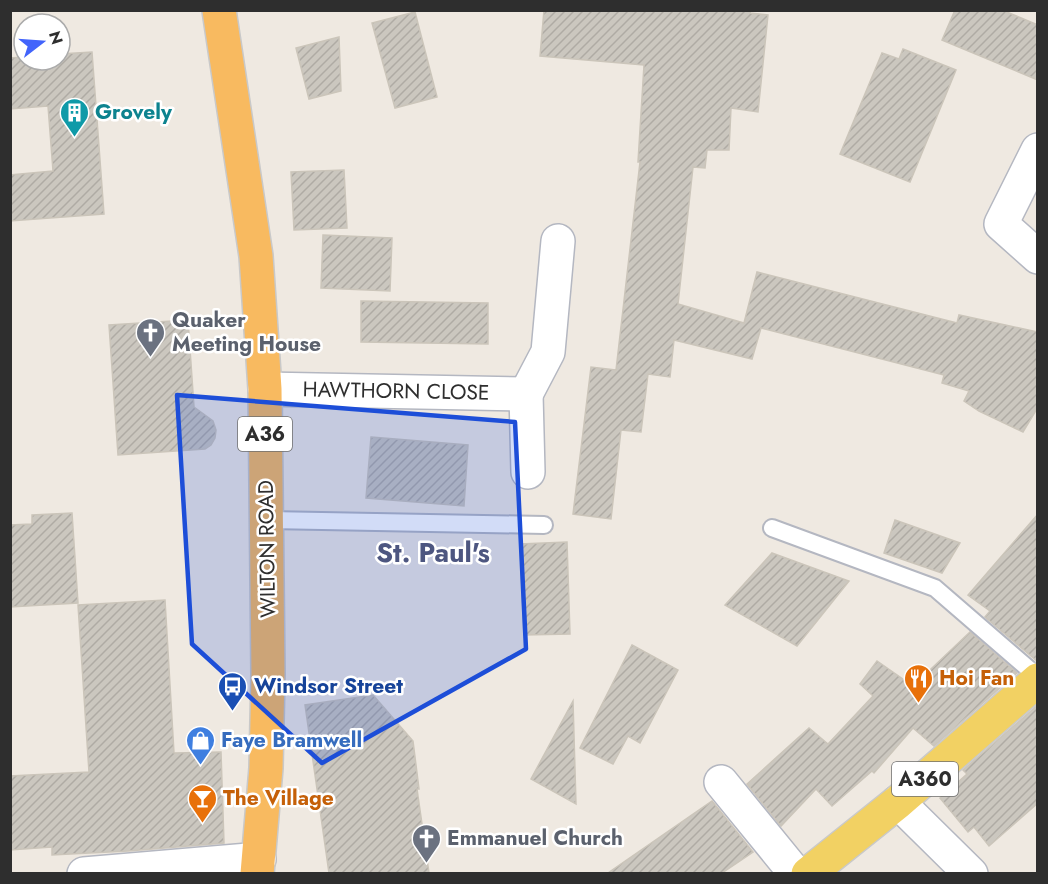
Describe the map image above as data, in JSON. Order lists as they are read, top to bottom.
{
  "streets": {
    "highway": ["A36", "WILTON ROAD"],
    "main road": ["A360"],
    "street": ["HAWTHORN CLOSE"]
  },
  "crossings": [
    ["HAWTHORN CLOSE", "WILTON ROAD"]
  ],
  "districts": ["St. Paul's"],
  "places": {
    "building": ["Grovely"],
    "church": ["Quaker Meeting House", "Emmanuel Church"],
    "restaurant": ["Hoi Fan"],
    "bus stop": ["Windsor Street"],
    "shop": ["Faye Bramwell"],
    "bar": ["The Village"]
  },
  "north": "right"
}
